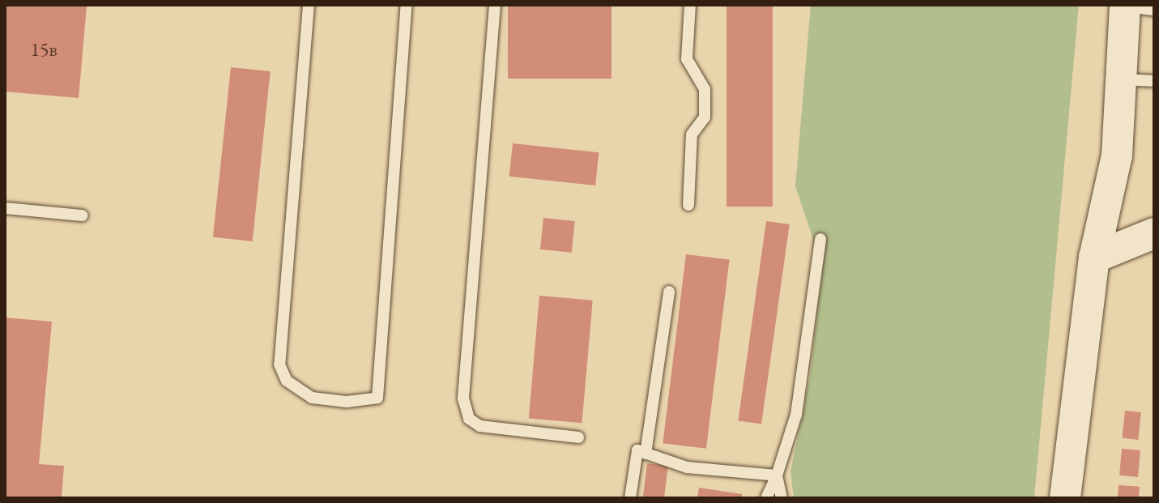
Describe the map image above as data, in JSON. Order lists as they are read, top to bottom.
{
  "house_numbers": ["15в"]
}
